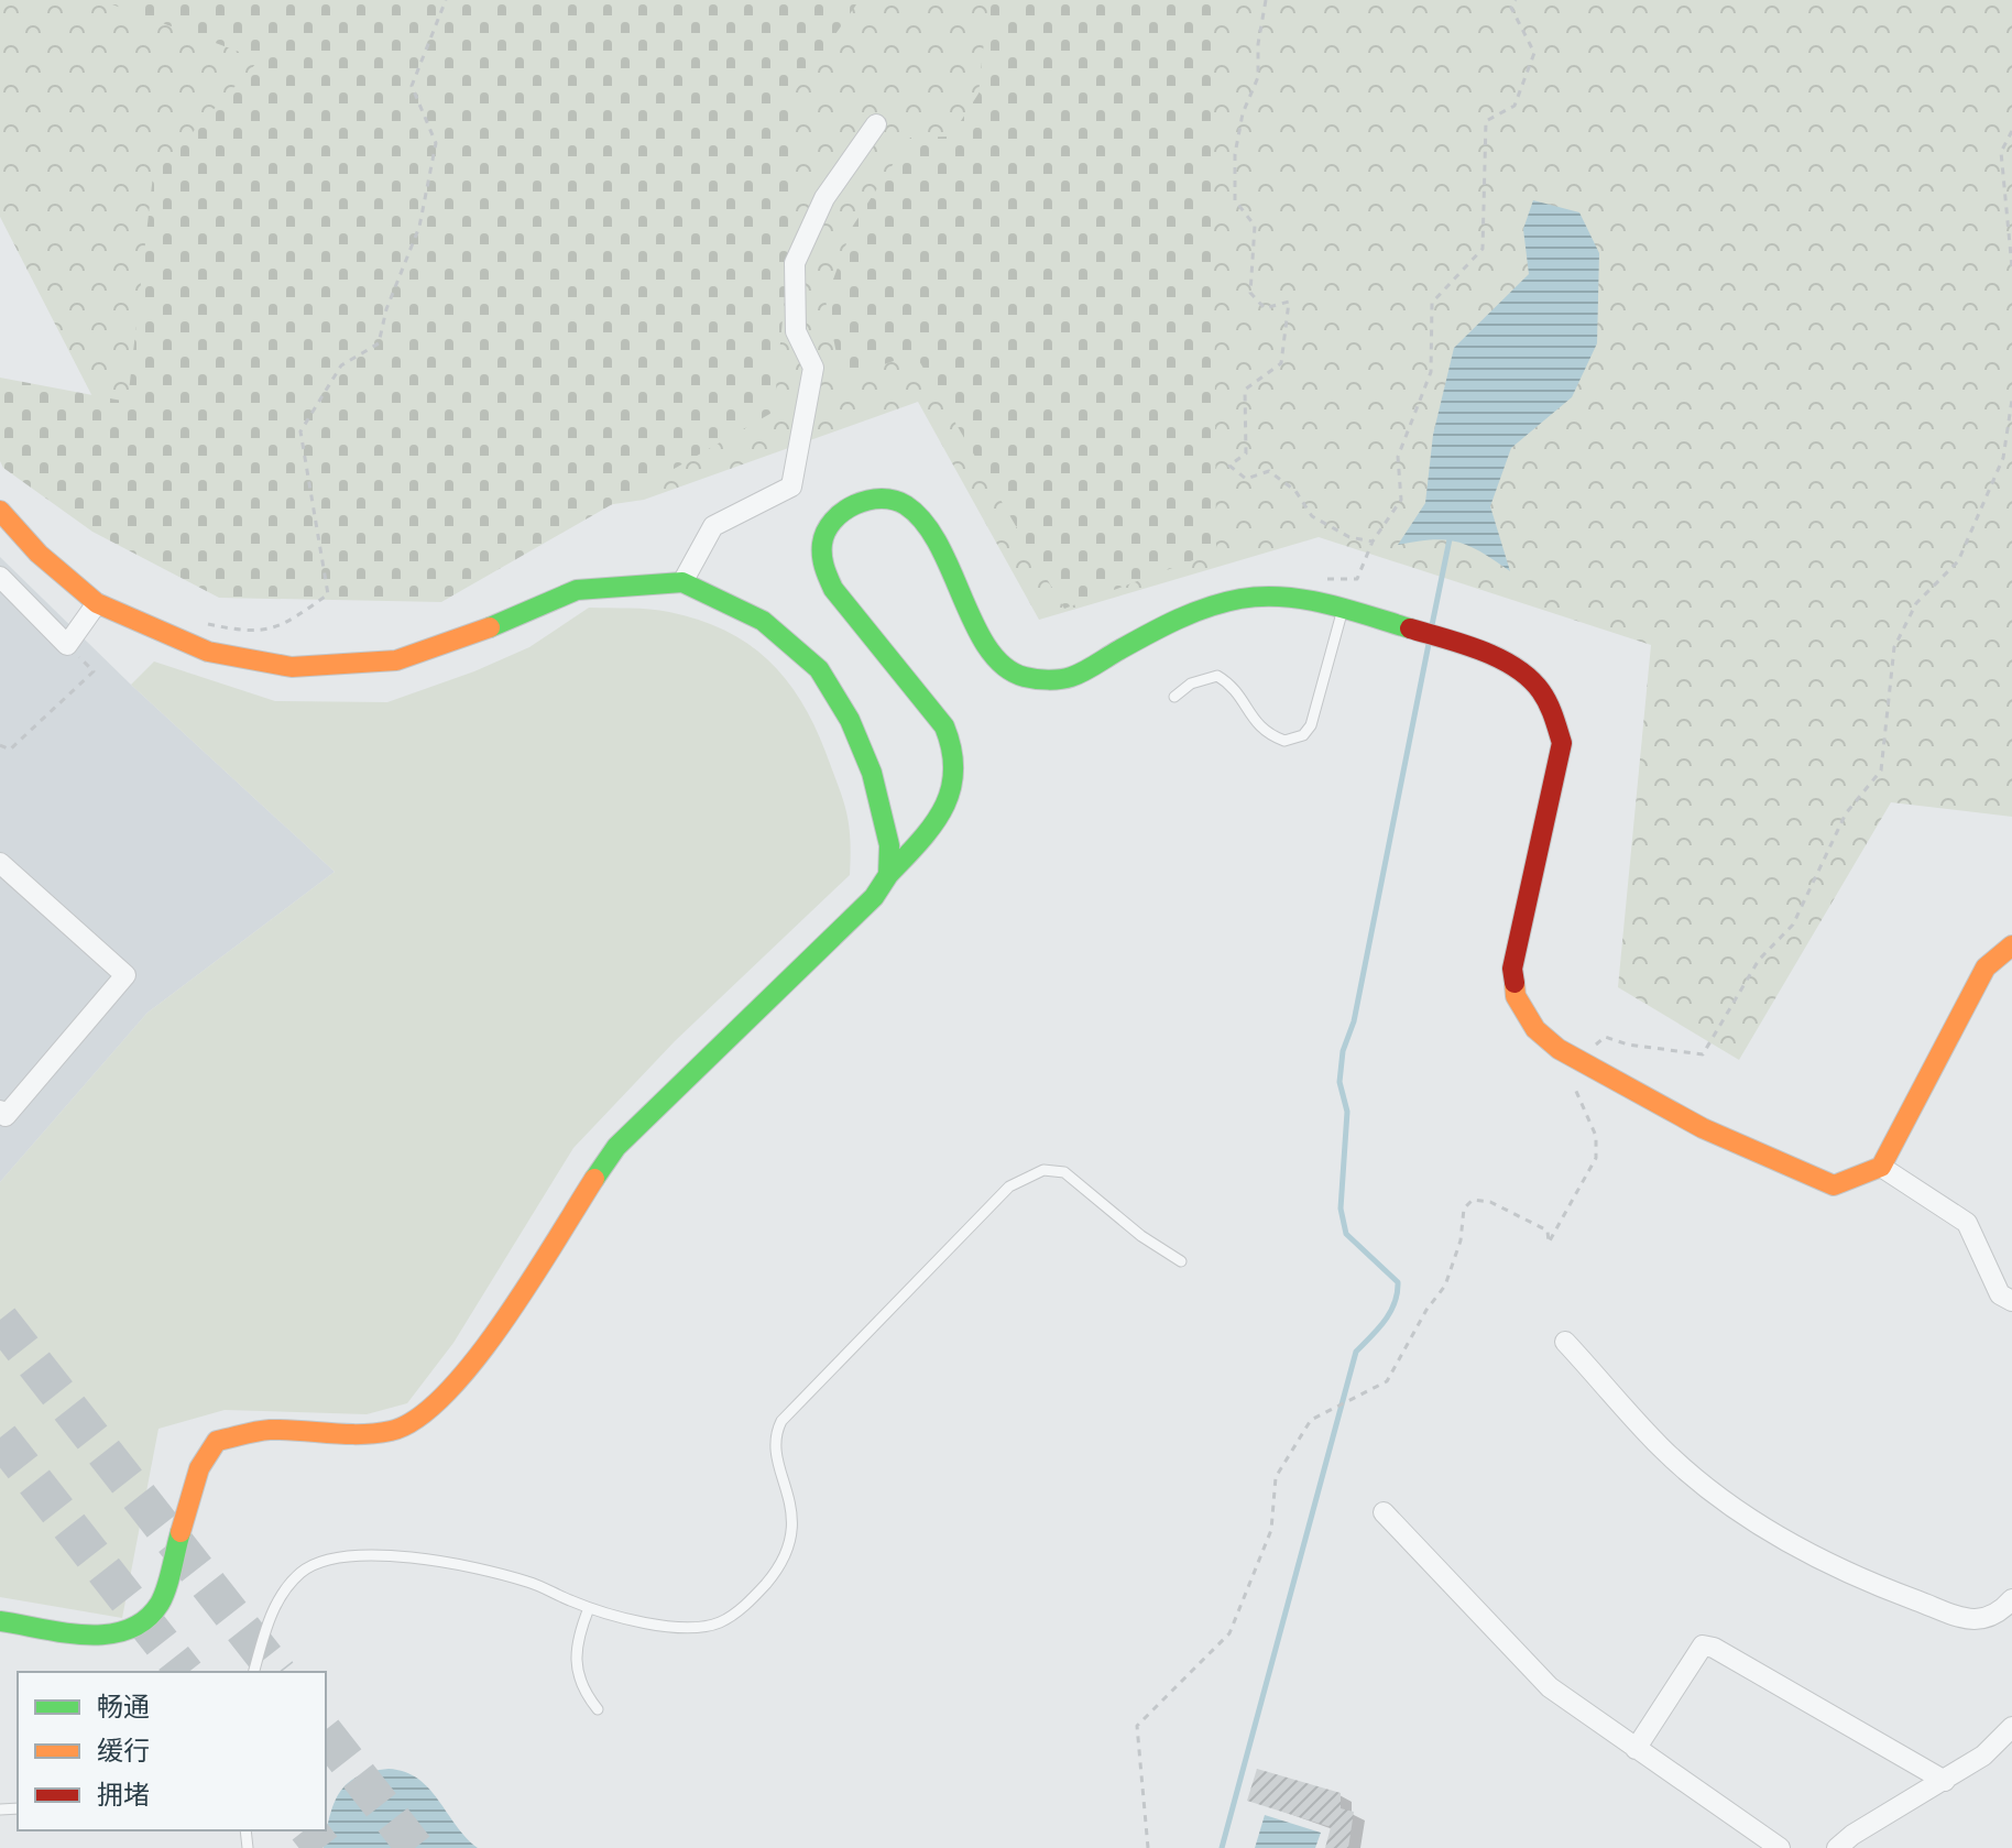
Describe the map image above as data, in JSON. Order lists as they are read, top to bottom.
{
  "legend": ["畅通", "缓行", "拥堵"]
}
